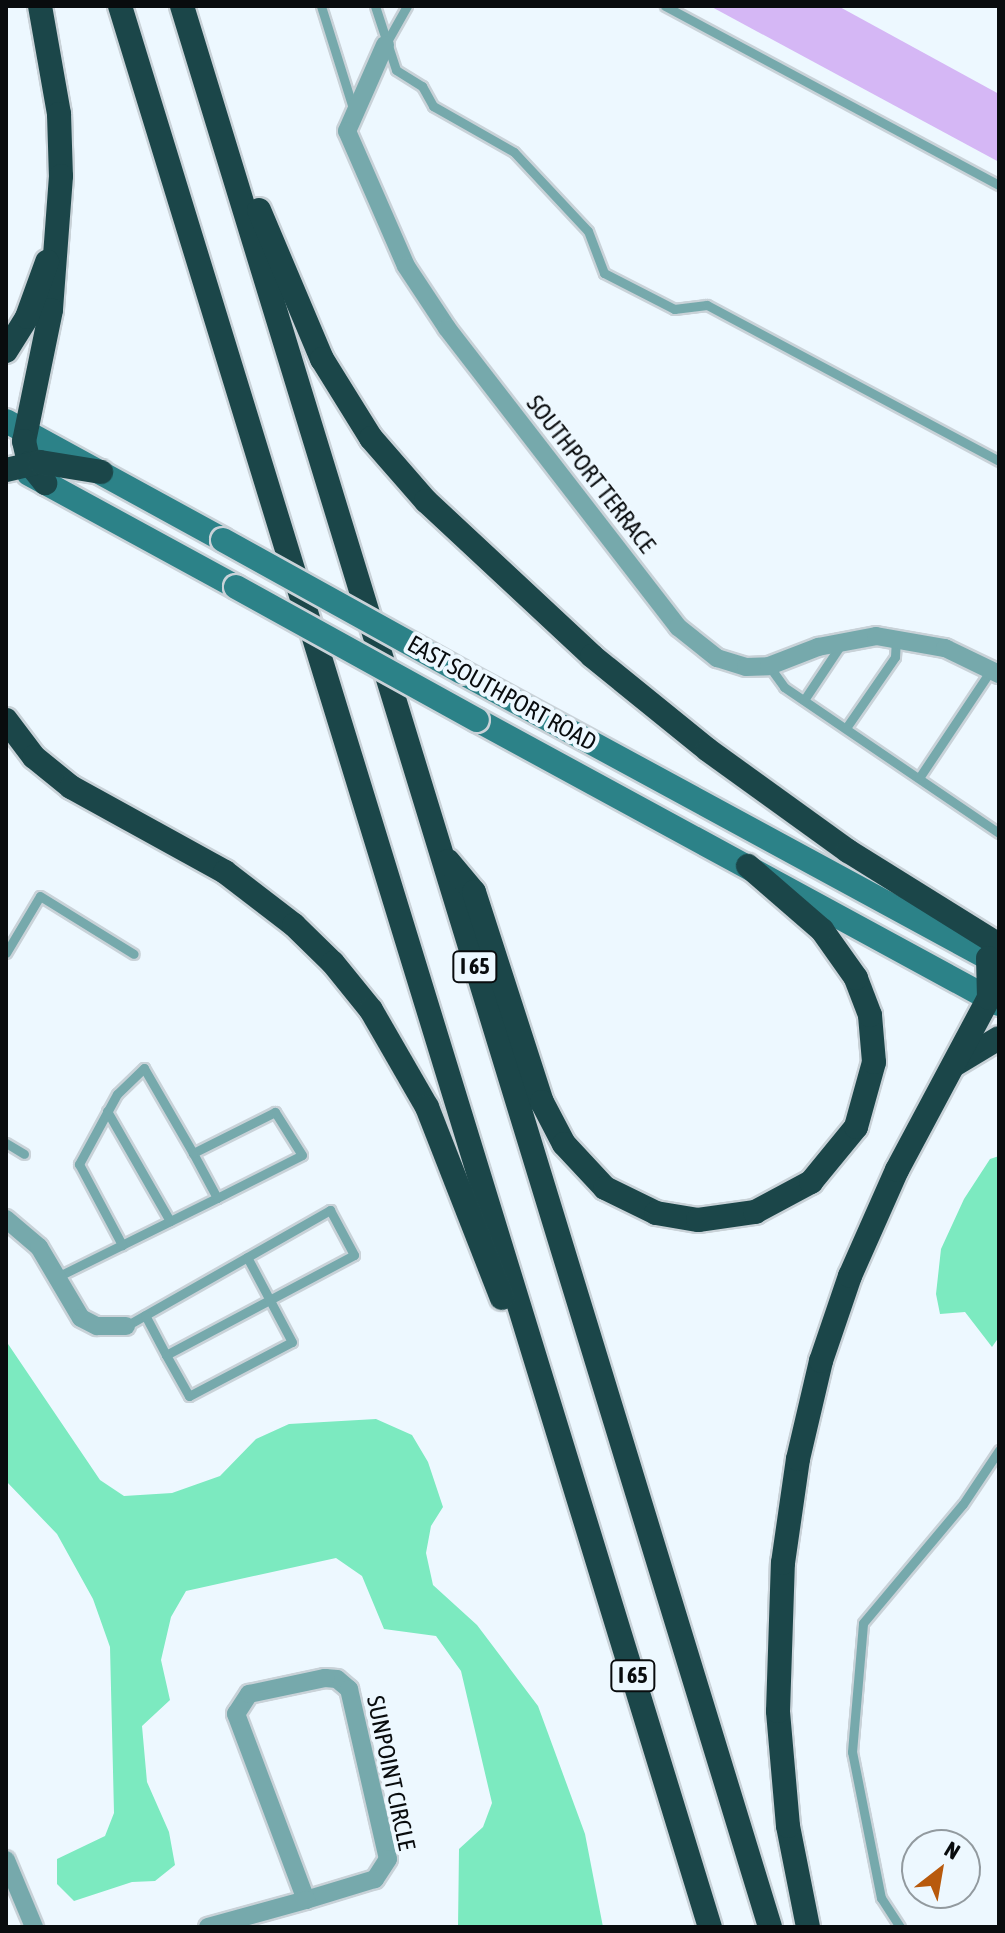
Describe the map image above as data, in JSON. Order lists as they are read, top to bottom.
{
  "streets": {
    "highway": ["I 65"],
    "main road": ["EAST SOUTHPORT ROAD"],
    "street": ["SOUTHPORT TERRACE", "SUNPOINT CIRCLE"]
  },
  "north": "top right"
}
